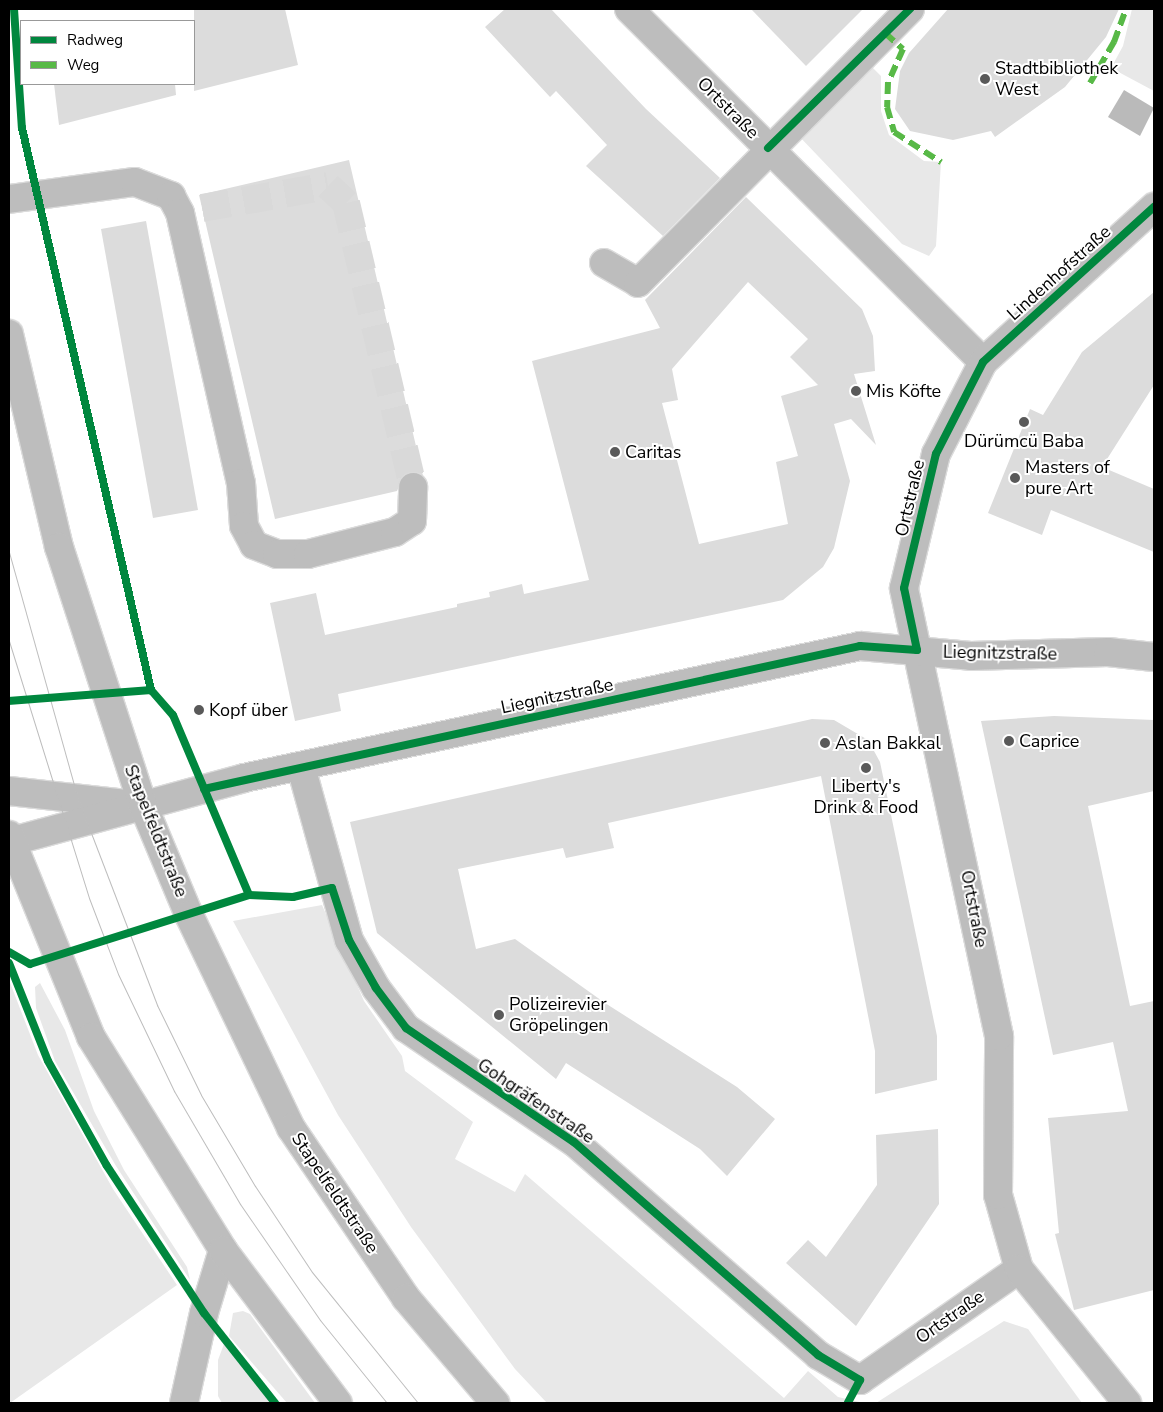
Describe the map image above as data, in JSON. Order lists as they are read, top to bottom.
{
  "streets": {
    "street": [
      "Ortstraße",
      "Lindenhofstraße",
      "Liegnitzstraße",
      "Stapelfeldtstraße",
      "Gohgräfenstraße"
    ]
  },
  "crossings": [
    ["Ortstraße", "Lindenhofstraße"],
    ["Ortstraße", "Liegnitzstraße"],
    ["Ortstraße", "Gohgräfenstraße"],
    ["Liegnitzstraße", "Stapelfeldtstraße"],
    ["Liegnitzstraße", "Gohgräfenstraße"]
  ],
  "places": [
    "Stadtbibliothek West",
    "Mis Köfte",
    "Dürümcü Baba",
    "Caritas",
    "Masters of pure Art",
    "Kopf über",
    "Caprice",
    "Aslan Bakkal",
    "Liberty's Drink & Food",
    "Polizeirevier Gröpelingen"
  ],
  "legend": ["Radweg", "Weg"]
}
